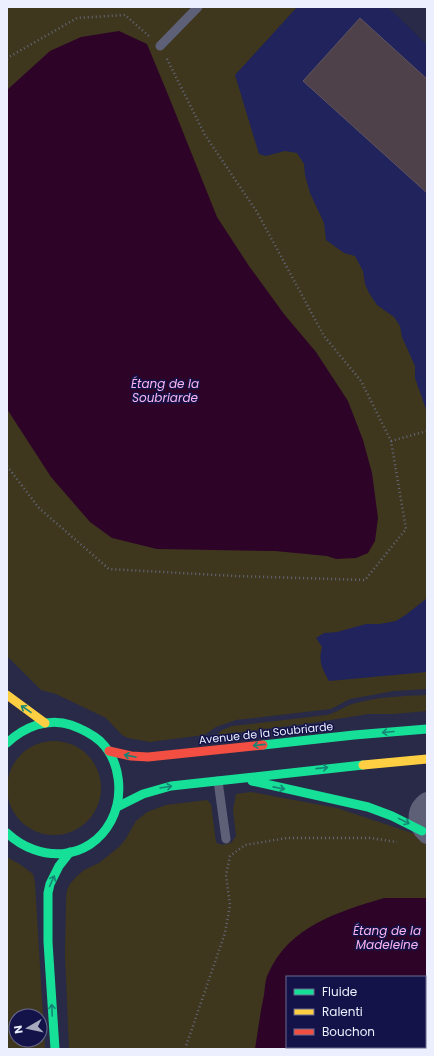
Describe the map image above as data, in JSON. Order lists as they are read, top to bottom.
{
  "streets": {
    "main road": ["Avenue de la Soubriarde"]
  },
  "water": ["Étang de la Soubriarde", "Étang de la Madeleine"],
  "legend": ["Fluide", "Ralenti", "Bouchon"],
  "north": "left"
}
